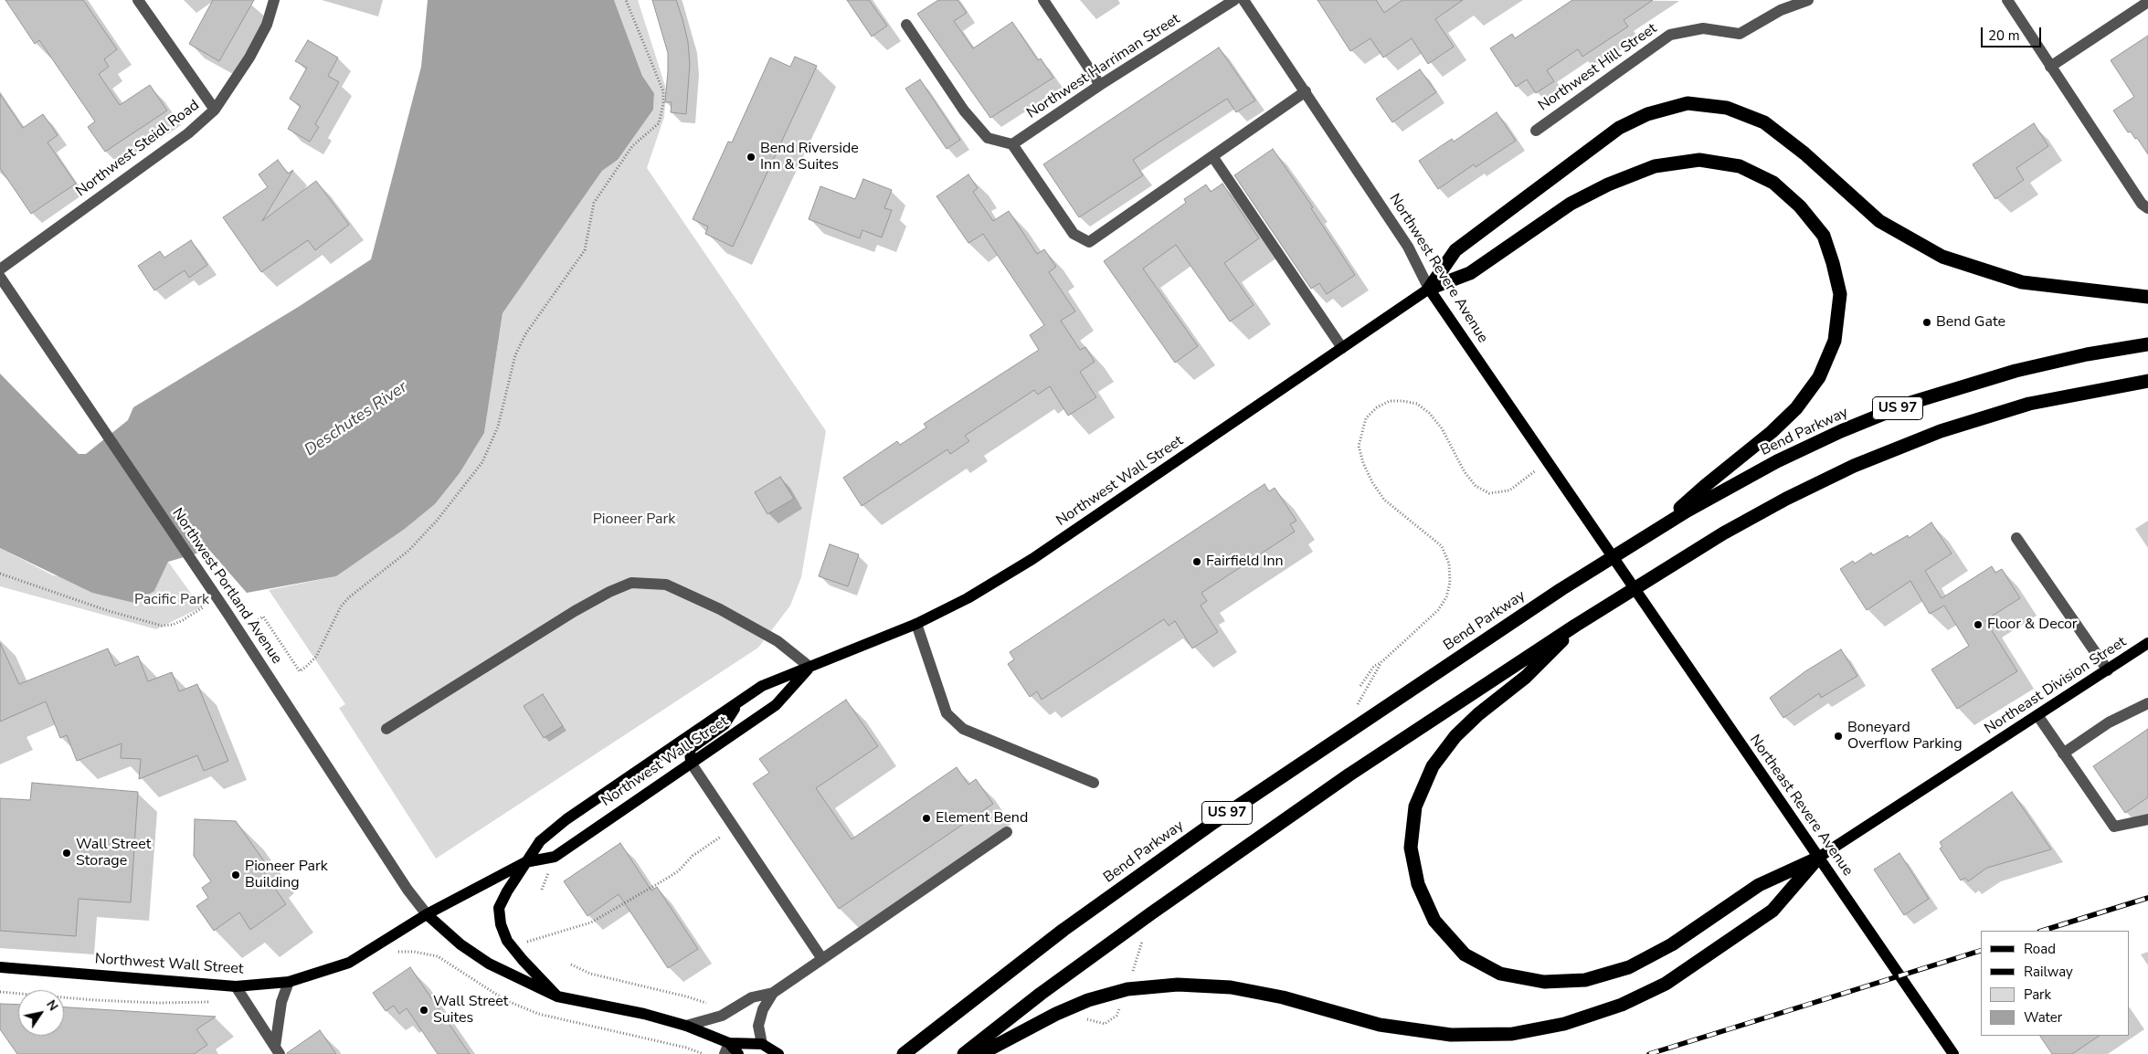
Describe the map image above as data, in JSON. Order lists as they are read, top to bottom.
{
  "streets": {
    "highway": ["US 97", "Bend Parkway"],
    "main road": [
      "Northwest Revere Avenue",
      "Northwest Wall Street",
      "Northeast Division Street",
      "Northeast Revere Avenue"
    ],
    "street": [
      "Northwest Harriman Street",
      "Northwest Hill Street",
      "Northwest Steidl Road",
      "Northwest Portland Avenue"
    ]
  },
  "crossings": [
    ["Northwest Revere Avenue", "Northwest Wall Street"],
    ["Northwest Revere Avenue", "Northeast Revere Avenue"],
    ["Northwest Wall Street", "Northwest Portland Avenue"],
    ["Northeast Division Street", "Northeast Revere Avenue"]
  ],
  "water": ["Deschutes River"],
  "parks": ["Pioneer Park", "Pacific Park"],
  "places": [
    "Bend Riverside Inn & Suites",
    "Bend Gate",
    "Fairfield Inn",
    "Floor & Decor",
    "Boneyard Overflow Parking",
    "Element Bend",
    "Wall Street Storage",
    "Pioneer Park Building",
    "Wall Street Suites"
  ],
  "legend": [
    "Road",
    "Railway",
    "Park",
    "Water"
  ],
  "scale_bar": "20 m",
  "north": "top right"
}
